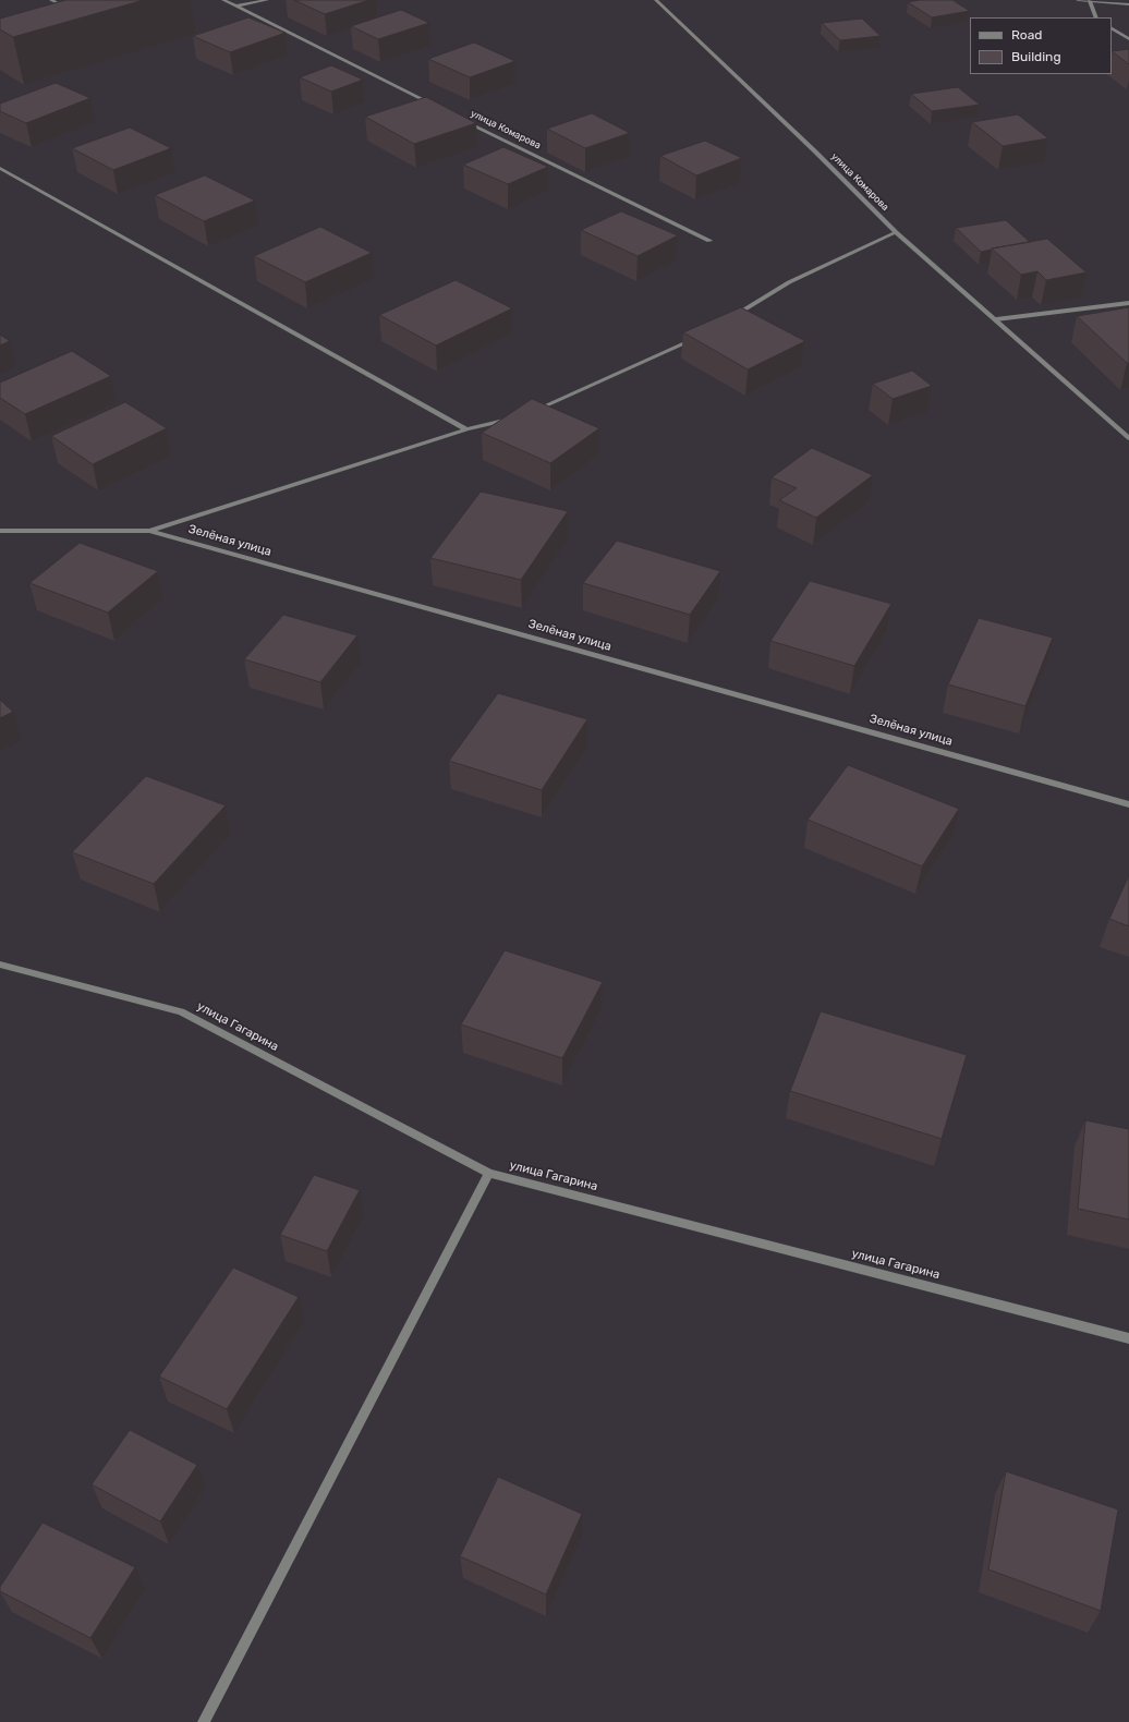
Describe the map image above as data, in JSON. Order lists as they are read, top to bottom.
{
  "streets": {
    "street": ["улица Комарова", "Зелёная улица", "улица Гагарина"]
  },
  "legend": ["Road", "Building"]
}
